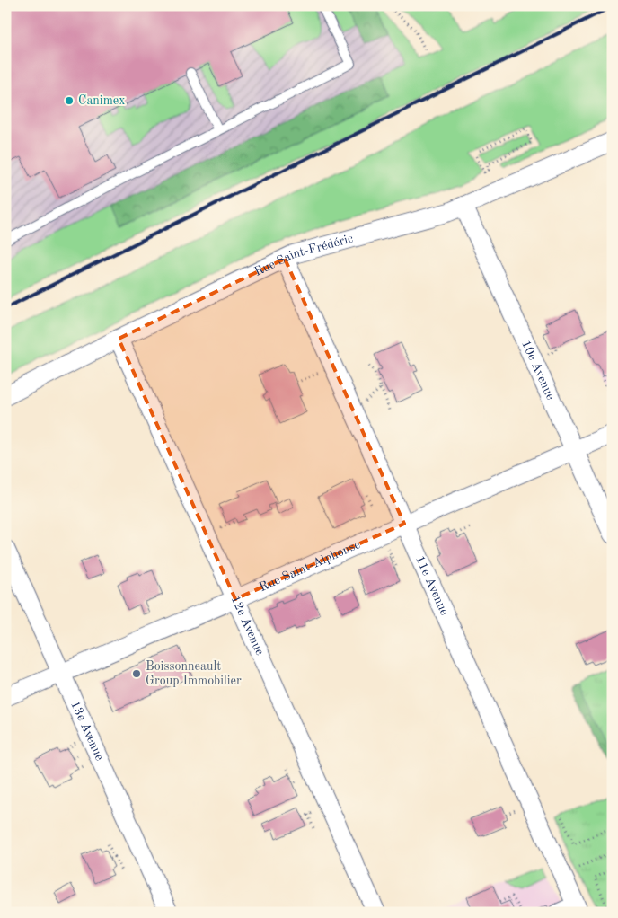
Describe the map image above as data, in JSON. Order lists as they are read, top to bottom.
{
  "streets": {
    "street": [
      "Rue Saint-Frédéric",
      "10e Avenue",
      "Rue Saint-Alphonse",
      "11e Avenue",
      "12e Avenue",
      "13e Avenue"
    ]
  },
  "crossings": [
    ["Rue Saint-Frédéric", "10e Avenue"],
    ["Rue Saint-Frédéric", "11e Avenue"],
    ["Rue Saint-Frédéric", "12e Avenue"],
    ["10e Avenue", "Rue Saint-Alphonse"],
    ["Rue Saint-Alphonse", "11e Avenue"],
    ["Rue Saint-Alphonse", "12e Avenue"],
    ["Rue Saint-Alphonse", "13e Avenue"]
  ],
  "places": ["Canimex", "Boissonneault Group Immobilier"]
}
